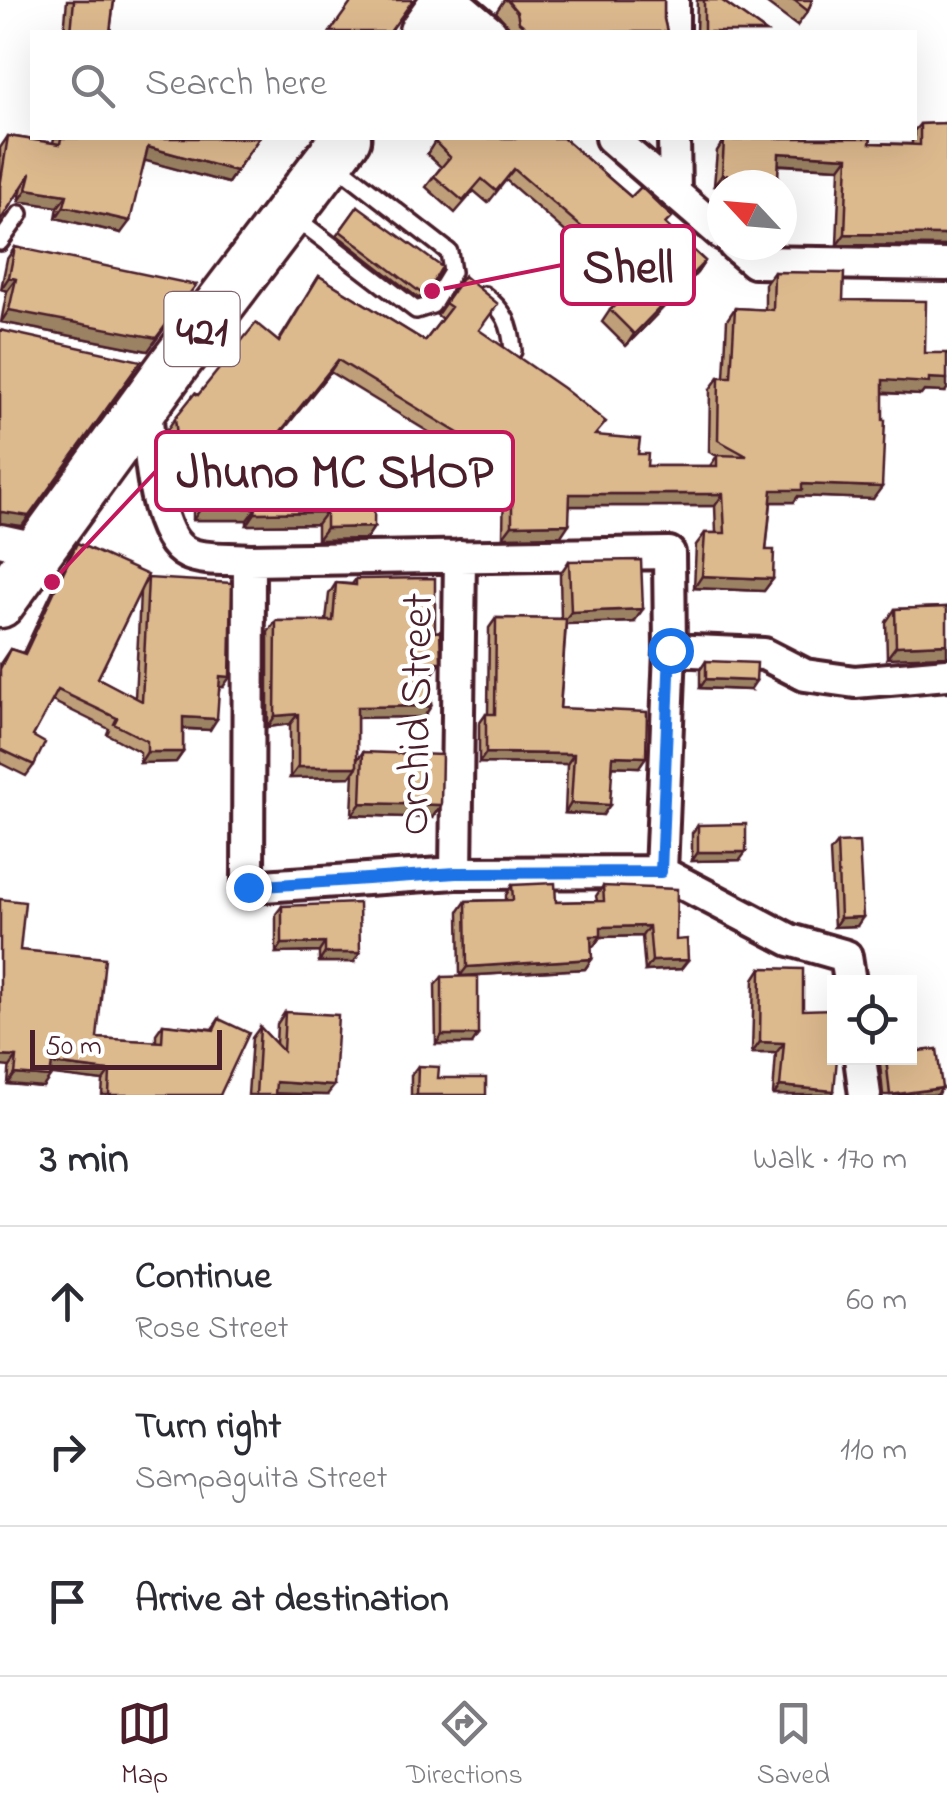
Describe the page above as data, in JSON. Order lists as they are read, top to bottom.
{
  "streets": {
    "main road": ["421"],
    "street": ["Orchid Street"]
  },
  "places": ["Shell", "Jhuno MC SHOP"],
  "scale_bar": "50 m",
  "north": "top left",
  "page": {
    "search": "Search here",
    "scale": "50 m",
    "heading": ["3 min", "Walk · 170 m"],
    "list": [
      ["Continue", "Rose Street", "60 m"],
      ["Turn right", "Sampaguita Street", "110 m"],
      "Arrive at destination"
    ],
    "nav": ["Map", "Directions", "Saved"]
  }
}
